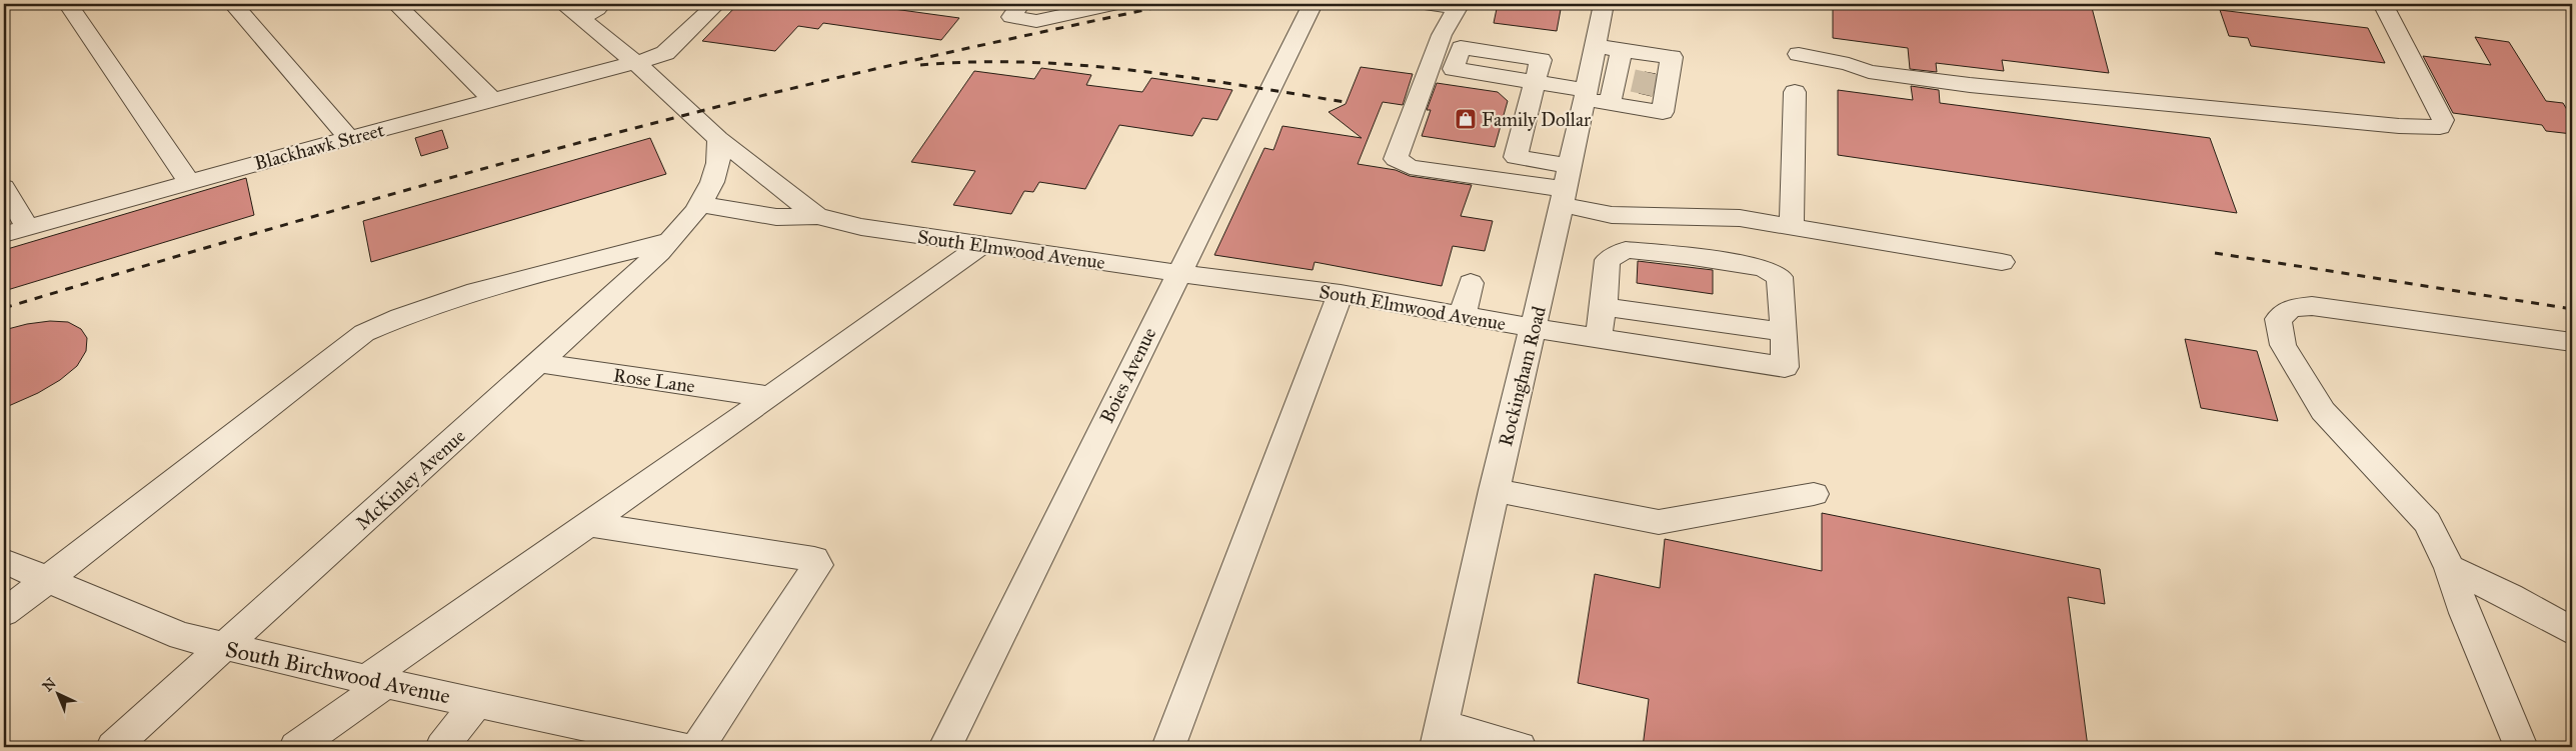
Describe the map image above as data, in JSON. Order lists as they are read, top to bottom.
{
  "streets": {
    "street": [
      "Blackhawk Street",
      "South Elmwood Avenue",
      "Boies Avenue",
      "Rockingham Road",
      "Rose Lane",
      "McKinley Avenue",
      "South Birchwood Avenue"
    ]
  },
  "crossings": [
    ["Blackhawk Street", "South Elmwood Avenue"],
    ["South Elmwood Avenue", "Boies Avenue"],
    ["South Elmwood Avenue", "Rockingham Road"],
    ["South Elmwood Avenue", "McKinley Avenue"],
    ["Rose Lane", "McKinley Avenue"],
    ["McKinley Avenue", "South Birchwood Avenue"]
  ],
  "places": {
    "shop": ["Family Dollar"]
  },
  "north": "top left"
}
